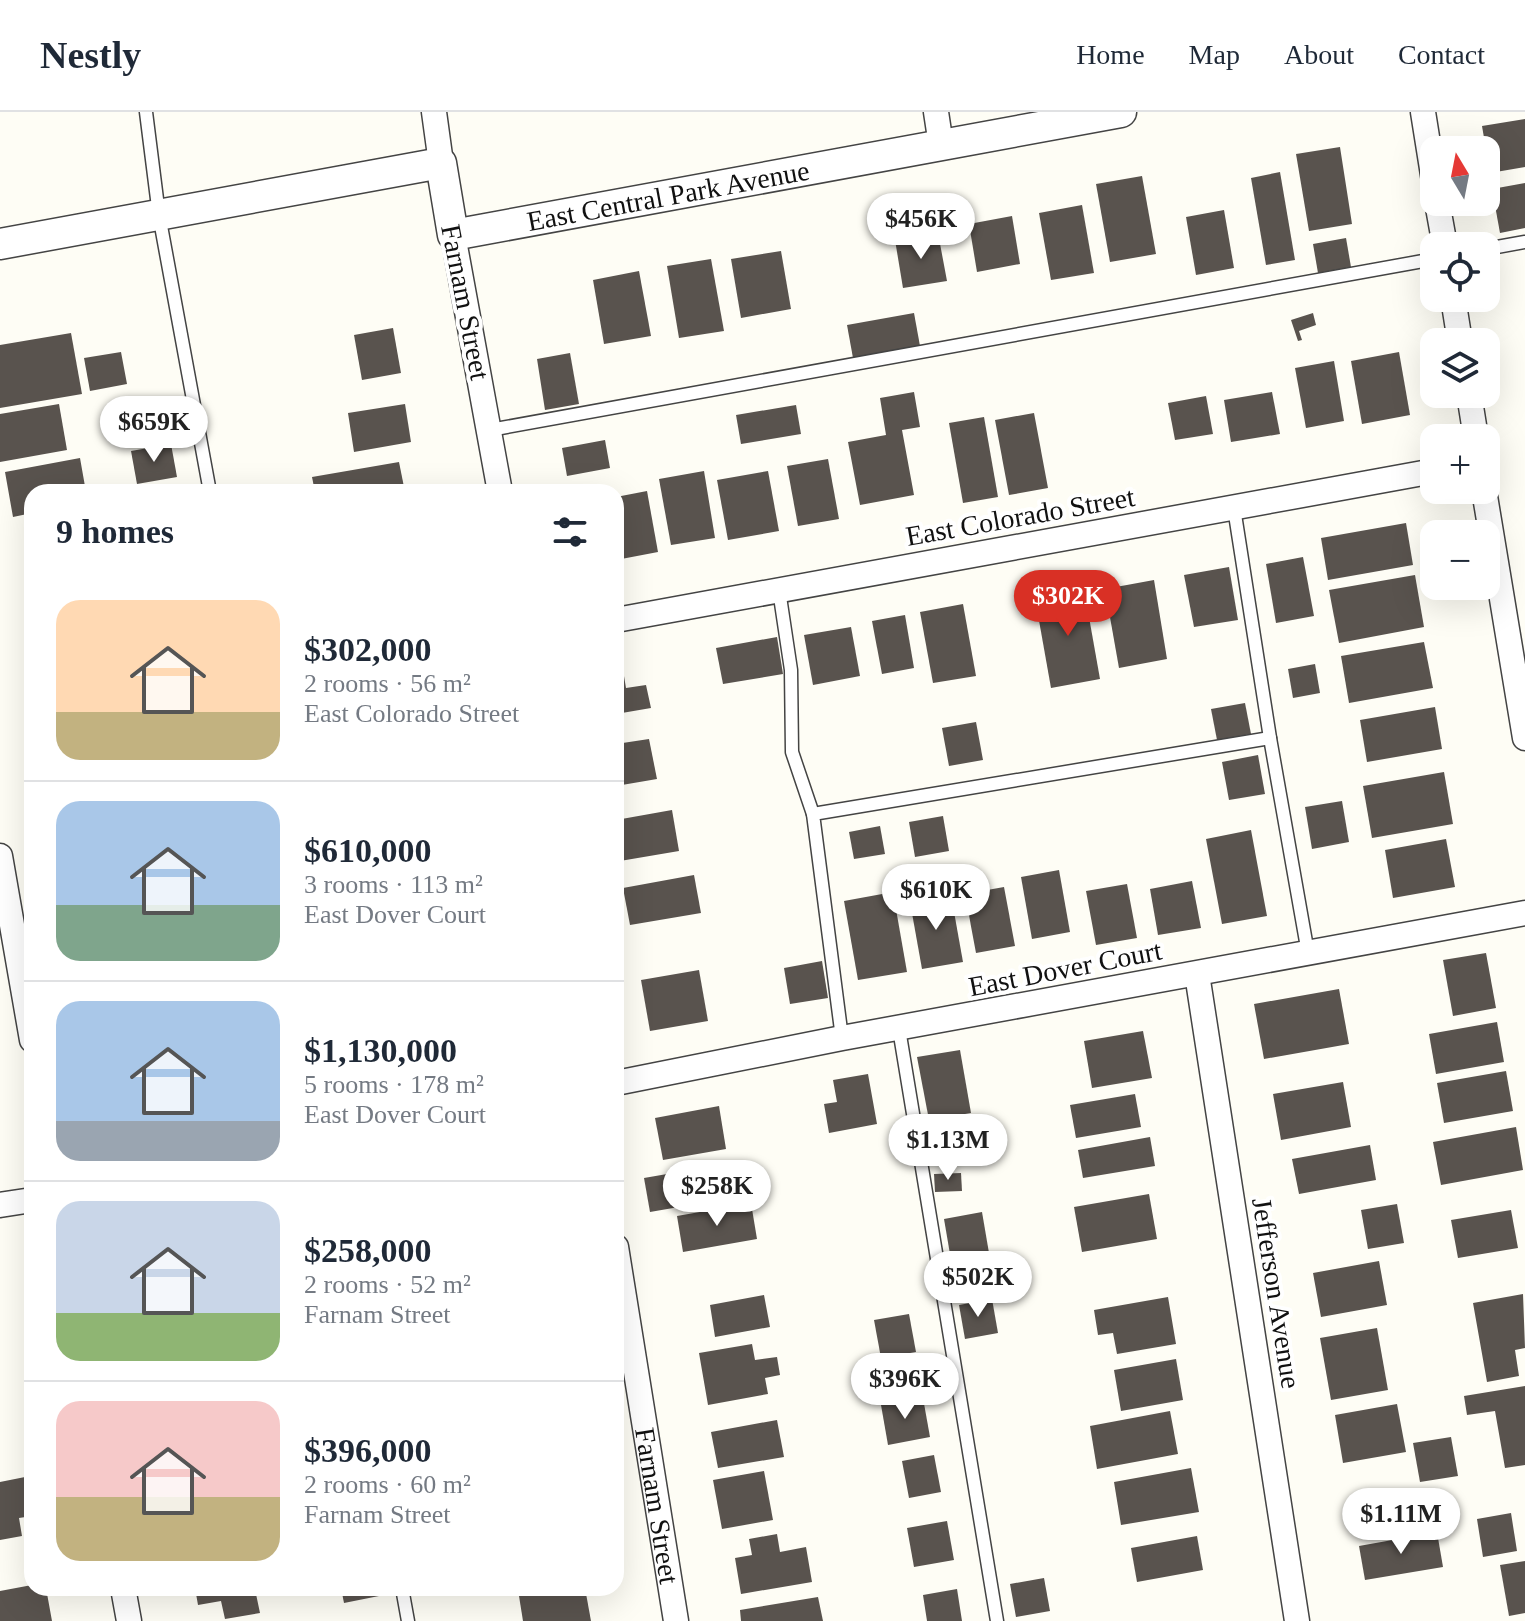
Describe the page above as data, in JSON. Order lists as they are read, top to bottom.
{
  "streets": {
    "street": [
      "East Central Park Avenue",
      "Farnam Street",
      "East Colorado Street",
      "East Dover Court",
      "Jefferson Avenue"
    ]
  },
  "crossings": [
    ["East Central Park Avenue", "Farnam Street"],
    ["East Dover Court", "Jefferson Avenue"]
  ],
  "north": "top",
  "page": {
    "header": "Nestly",
    "nav": [
      "Home",
      "Map",
      "About",
      "Contact"
    ],
    "map_buttons": ["+", "−"],
    "price": [
      "$456K",
      "$659K",
      "$302K",
      "$610K",
      "$1.13M",
      "$258K",
      "$502K",
      "$396K",
      "$1.11M"
    ],
    "heading": "9 homes",
    "list": [
      {
        "name": "$302,000",
        "note": "2 rooms · 56 m² · East Colorado Street"
      },
      {
        "name": "$610,000",
        "note": "3 rooms · 113 m² · East Dover Court"
      },
      {
        "name": "$1,130,000",
        "note": "5 rooms · 178 m² · East Dover Court"
      },
      {
        "name": "$258,000",
        "note": "2 rooms · 52 m² · Farnam Street"
      },
      {
        "name": "$396,000",
        "note": "2 rooms · 60 m² · Farnam Street"
      }
    ]
  }
}
